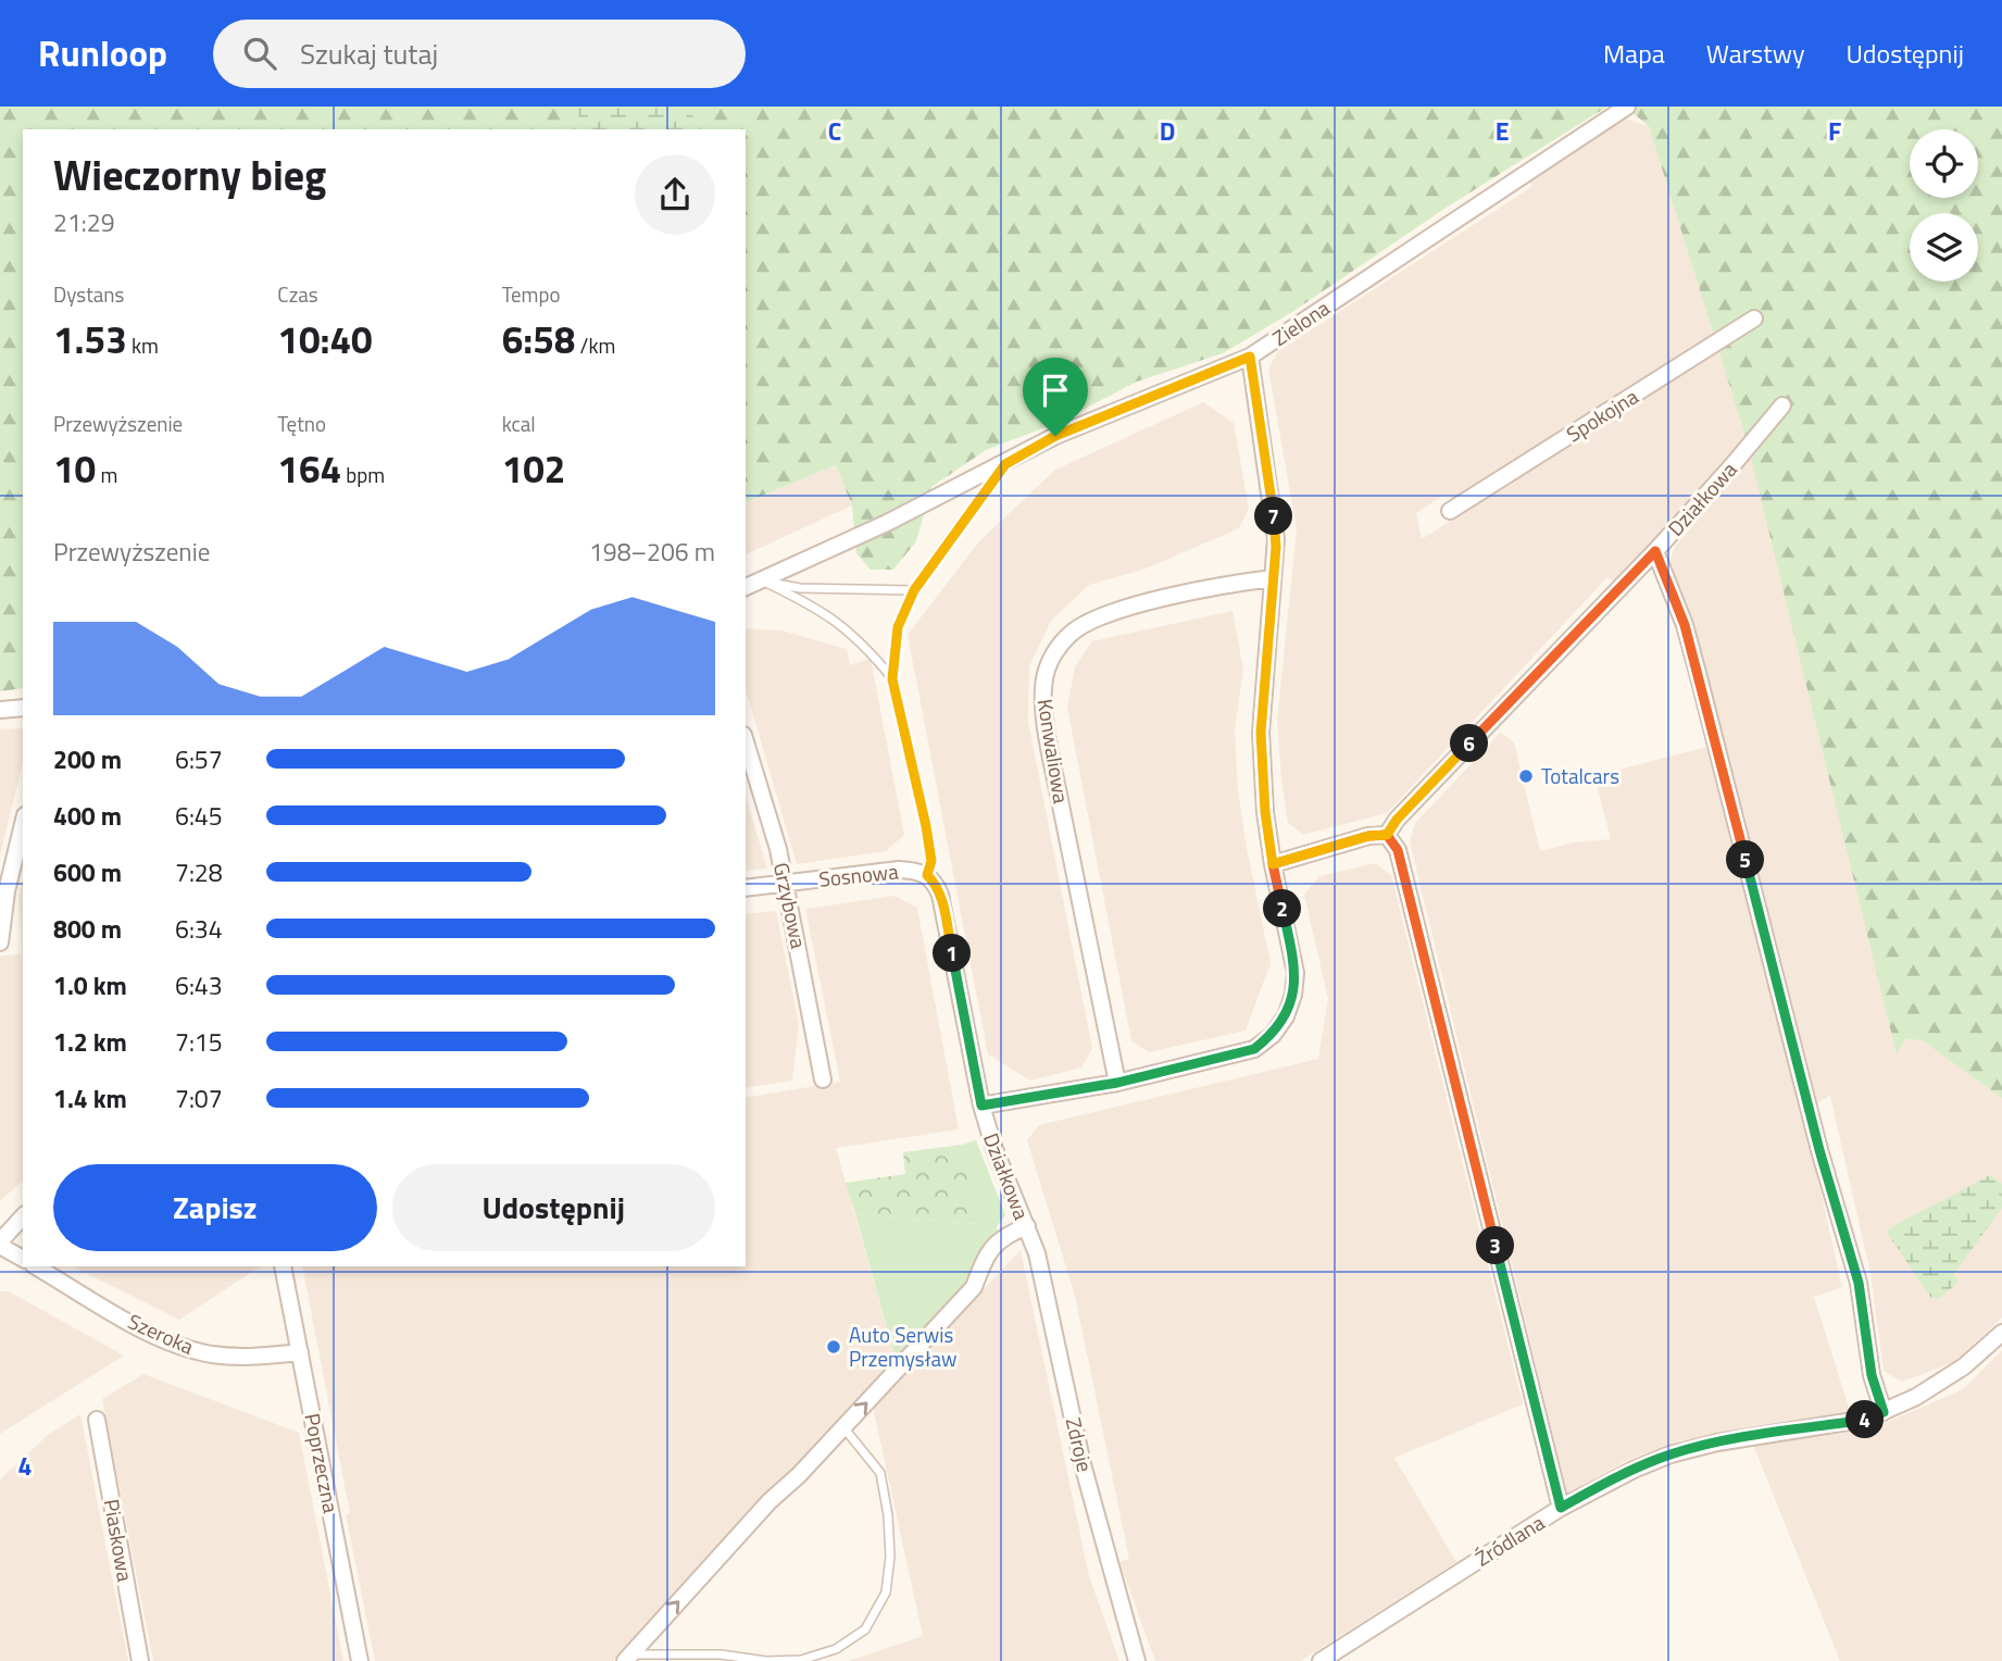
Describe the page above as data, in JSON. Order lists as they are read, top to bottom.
{
  "streets": {
    "street": [
      "Zielona",
      "Spokojna",
      "Działkowa",
      "Konwaliowa",
      "Sosnowa",
      "Grzybowa",
      "Szeroka",
      "Zdroje",
      "Poprzeczna",
      "Piaskowa",
      "Źródlana"
    ]
  },
  "crossings": [
    ["Działkowa", "Konwaliowa"],
    ["Działkowa", "Zdroje"],
    ["Sosnowa", "Grzybowa"],
    ["Szeroka", "Poprzeczna"]
  ],
  "places": ["Totalcars", "Auto Serwis Przemysław"],
  "page": {
    "header": "Runloop",
    "search": "Szukaj tutaj",
    "nav": ["Mapa", "Warstwy", "Udostępnij"],
    "heading": ["Wieczorny bieg", "21:29"],
    "stats": [
      ["Dystans", "1.53 km"],
      ["Czas", "10:40"],
      ["Tempo", "6:58 /km"],
      ["Przewyższenie", "10 m"],
      ["Tętno", "164 bpm"],
      ["kcal", "102"]
    ],
    "pins": [
      "7",
      "6",
      "5",
      "2",
      "1",
      "3",
      "4"
    ],
    "chart": ["Przewyższenie", "198–206 m"],
    "list": [
      {
        "name": "200 m",
        "note": "6:57"
      },
      {
        "name": "400 m",
        "note": "6:45"
      },
      {
        "name": "600 m",
        "note": "7:28"
      },
      {
        "name": "800 m",
        "note": "6:34"
      },
      {
        "name": "1.0 km",
        "note": "6:43"
      },
      {
        "name": "1.2 km",
        "note": "7:15"
      },
      {
        "name": "1.4 km",
        "note": "7:07"
      }
    ],
    "buttons": ["Zapisz", "Udostępnij"]
  },
  "grid": {
    "columns": [
      "C",
      "D",
      "E",
      "F"
    ],
    "rows": ["4"]
  }
}
